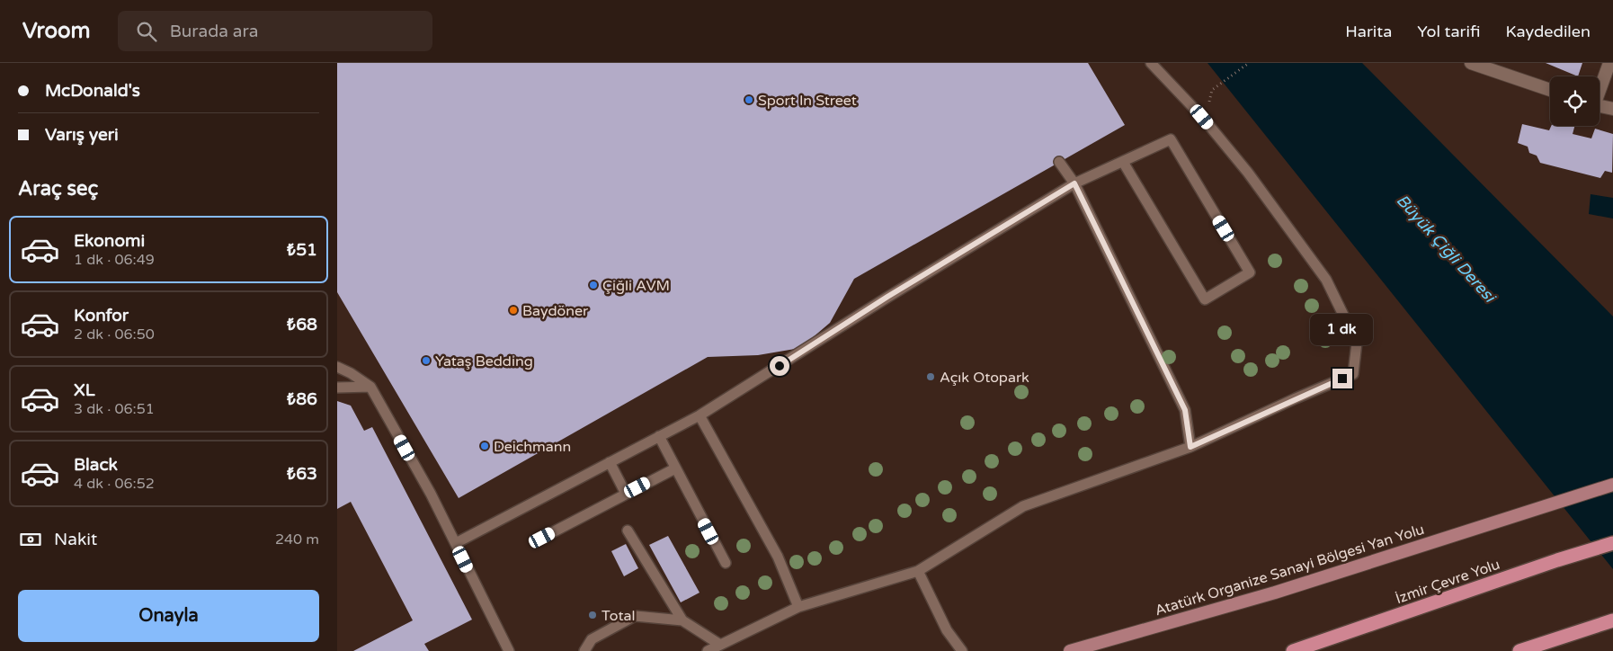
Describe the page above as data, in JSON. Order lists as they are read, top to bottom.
{
  "streets": {
    "highway": ["İzmir Çevre Yolu"],
    "main road": ["Atatürk Organize Sanayi Bölgesi Yan Yolu"]
  },
  "water": ["Büyük Çiğli Deresi"],
  "places": [
    "Sport In Street",
    "Çiğli AVM",
    "Baydöner",
    "Yataş Bedding",
    "Açık Otopark",
    "Deichmann",
    "Total"
  ],
  "page": {
    "header": "Vroom",
    "search": "Burada ara",
    "nav": ["Harita", "Yol tarifi", "Kaydedilen"],
    "banner": ["McDonald's", "Varış yeri"],
    "heading": "Araç seç",
    "list": [
      {
        "name": "Ekonomi",
        "note": "1 dk · 06:49",
        "value": "₺51"
      },
      {
        "name": "Konfor",
        "note": "2 dk · 06:50",
        "value": "₺68"
      },
      {
        "name": "XL",
        "note": "3 dk · 06:51",
        "value": "₺86"
      },
      {
        "name": "Black",
        "note": "4 dk · 06:52",
        "value": "₺63"
      }
    ],
    "bubble": "1 dk",
    "pay": ["Nakit", "240 m"],
    "buttons": "Onayla"
  }
}
